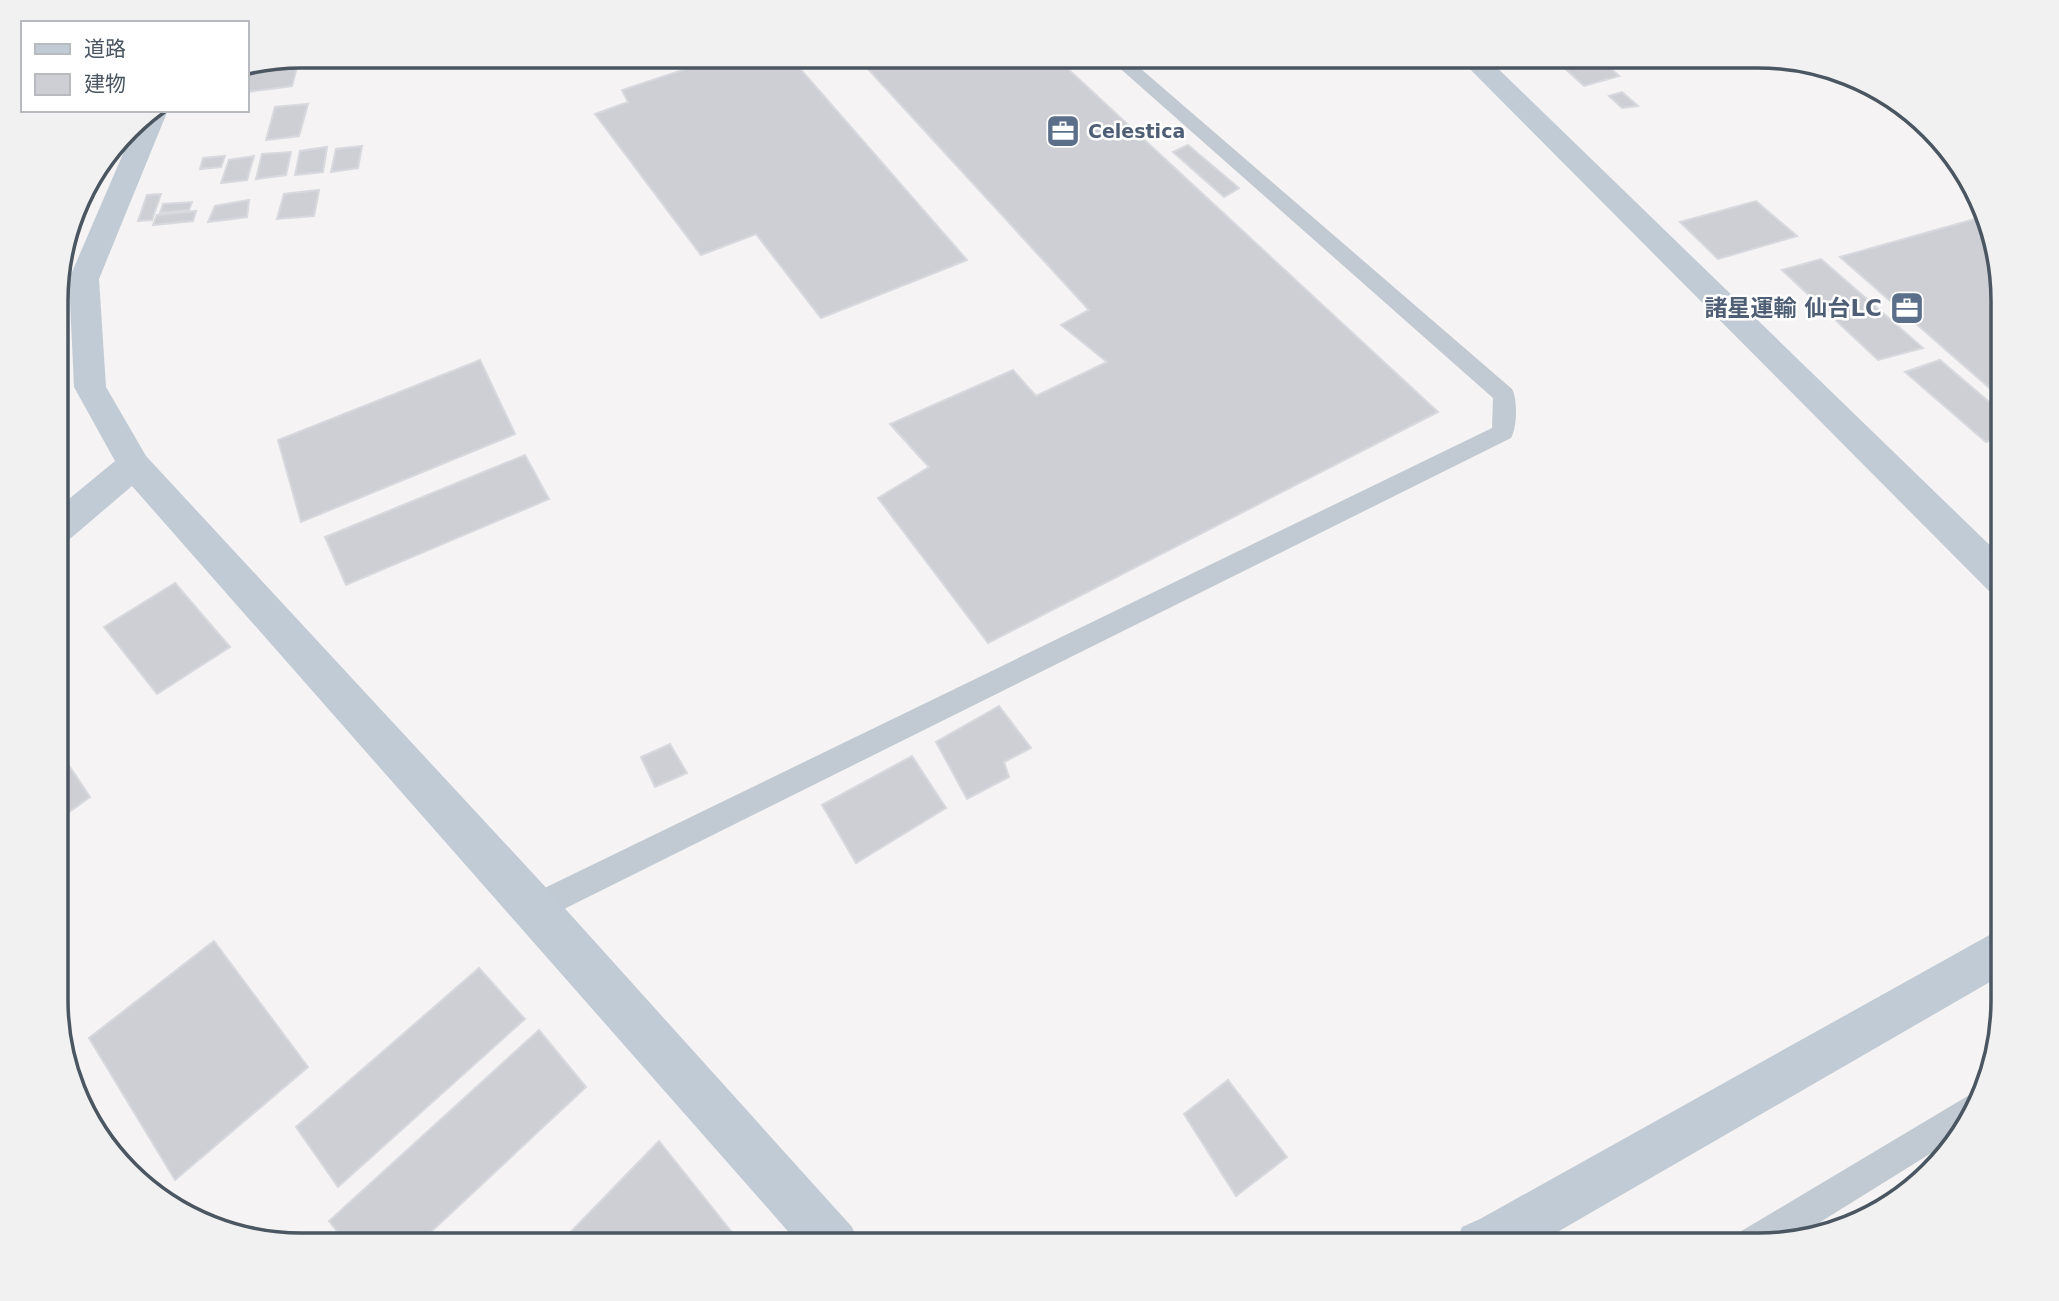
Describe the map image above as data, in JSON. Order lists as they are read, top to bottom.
{
  "places": {
    "office": ["Celestica", "諸星運輸 仙台LC"]
  },
  "legend": ["道路", "建物"]
}
